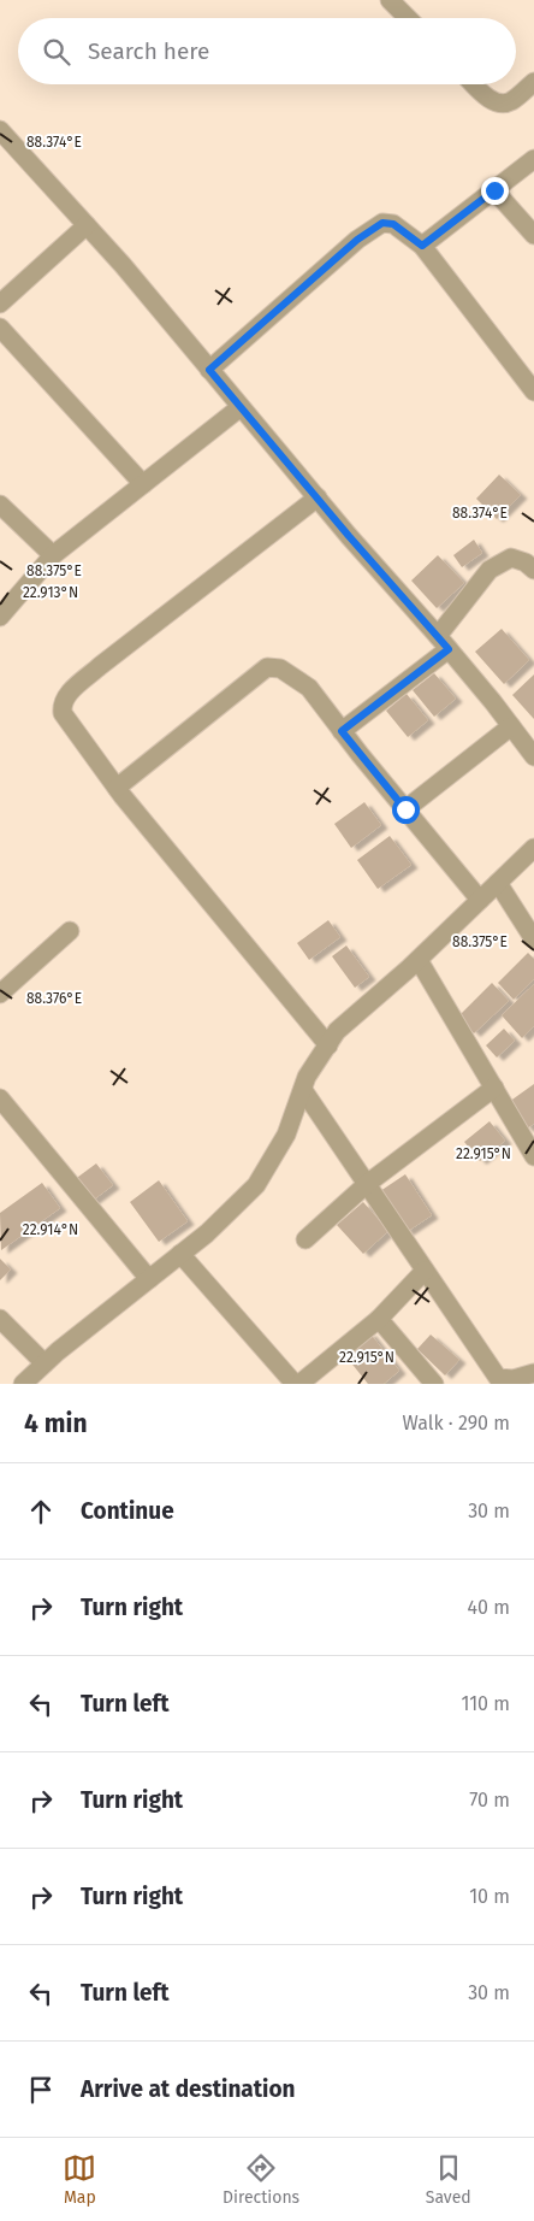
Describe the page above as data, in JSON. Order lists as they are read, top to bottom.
{
  "page": {
    "search": "Search here",
    "heading": ["4 min", "Walk · 290 m"],
    "list": [
      ["Continue", "30 m"],
      ["Turn right", "40 m"],
      ["Turn left", "110 m"],
      ["Turn right", "70 m"],
      ["Turn right", "10 m"],
      ["Turn left", "30 m"],
      "Arrive at destination"
    ],
    "nav": ["Map", "Directions", "Saved"]
  },
  "coordinates": [
    "88.374°E",
    "88.375°E",
    "22.913°N",
    "88.376°E",
    "22.915°N",
    "22.914°N"
  ]
}
